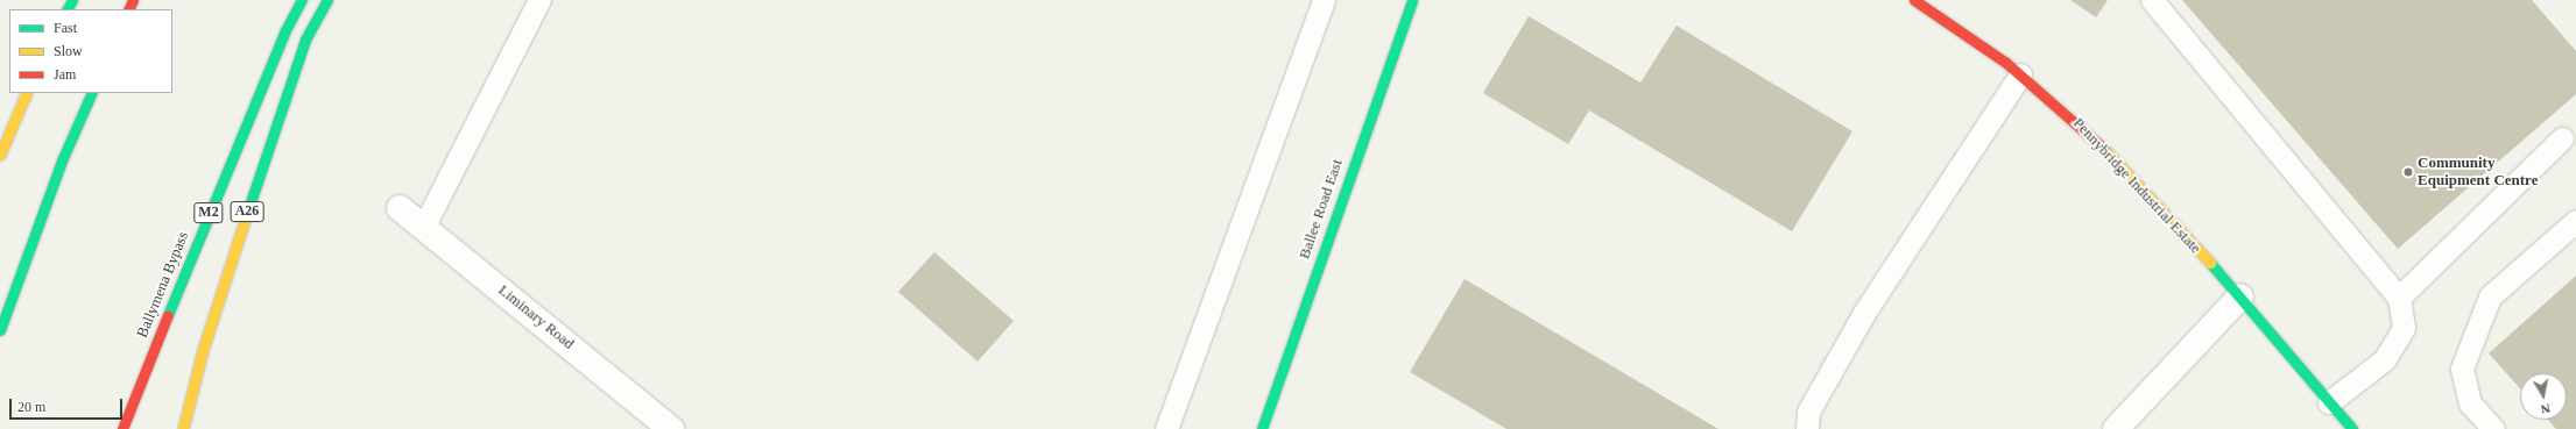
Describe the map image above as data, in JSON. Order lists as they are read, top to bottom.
{
  "streets": {
    "main road": [
      "Pennybridge Industrial Estate",
      "Ballee Road East",
      "A26",
      "M2",
      "Ballymena Bypass"
    ],
    "street": ["Liminary Road"]
  },
  "places": ["Community Equipment Centre"],
  "legend": ["Fast", "Slow", "Jam"],
  "scale_bar": "20 m",
  "north": "bottom"
}
